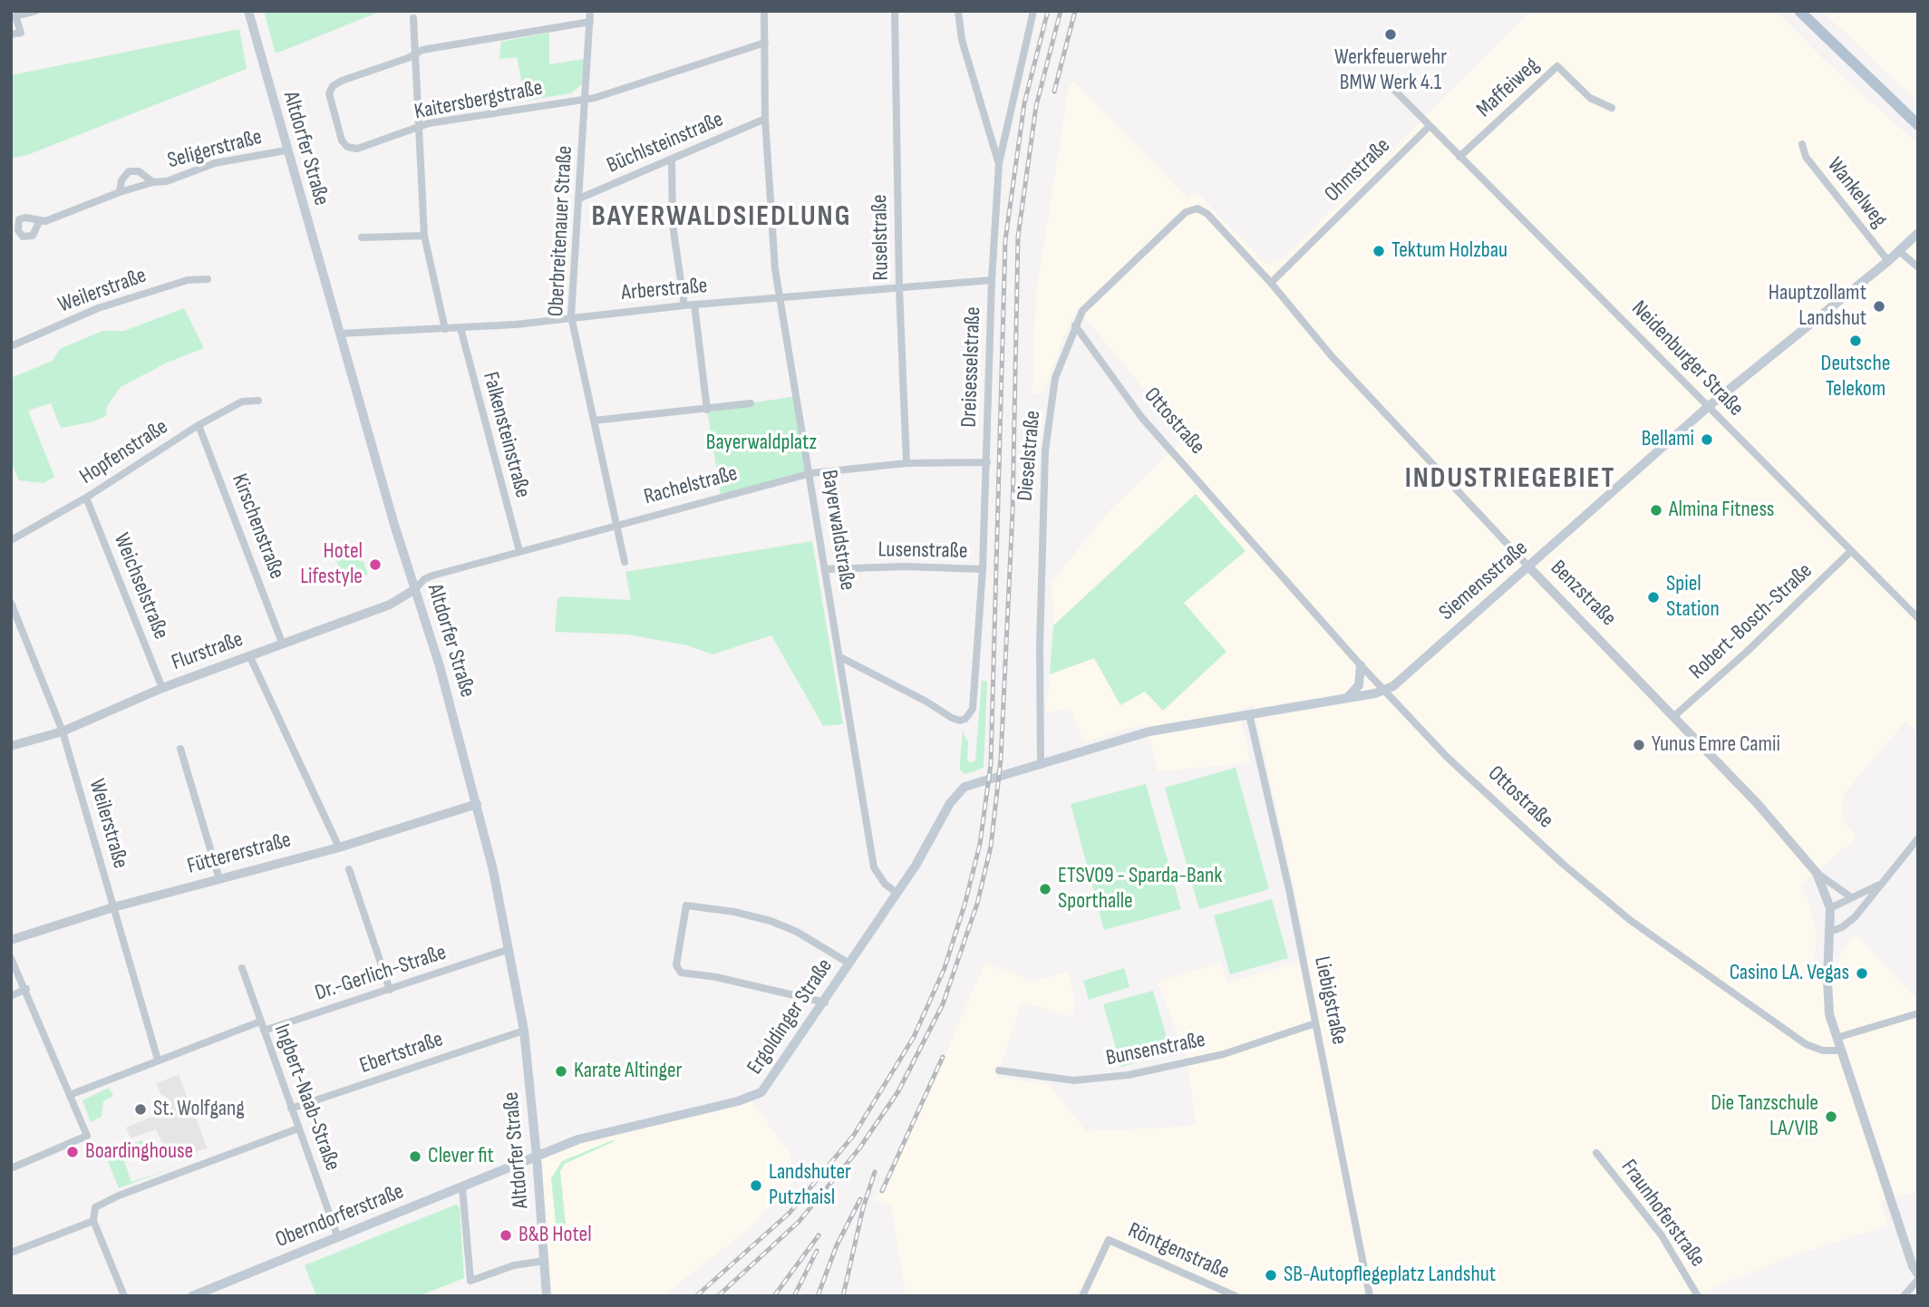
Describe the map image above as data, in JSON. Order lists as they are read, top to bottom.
{
  "streets": {
    "main road": [
      "Altdorfer Straße",
      "Siemensstraße",
      "Ergoldinger Straße",
      "Oberndorferstraße"
    ],
    "street": [
      "Maffeiweg",
      "Kaitersbergstraße",
      "Büchlsteinstraße",
      "Seligerstraße",
      "Ohmstraße",
      "Wankelweg",
      "Oberbreitenauer Straße",
      "Ruselstraße",
      "Arberstraße",
      "Weilerstraße",
      "Neidenburger Straße",
      "Dreisesselstraße",
      "Ottostraße",
      "Falkensteinstraße",
      "Hopfenstraße",
      "Dieselstraße",
      "Rachelstraße",
      "Kirschenstraße",
      "Bayerwaldstraße",
      "Lusenstraße",
      "Weichselstraße",
      "Benzstraße",
      "Robert-Bosch-Straße",
      "Flurstraße",
      "Füttererstraße",
      "Dr.-Gerlich-Straße",
      "Liebigstraße",
      "Bunsenstraße",
      "Ebertstraße",
      "Ingbert-Naab-Straße",
      "Fraunhoferstraße",
      "Röntgenstraße"
    ]
  },
  "crossings": [
    ["Maffeiweg", "Neidenburger Straße"],
    ["Kaitersbergstraße", "Oberbreitenauer Straße"],
    ["Kaitersbergstraße", "Bayerwaldstraße"],
    ["Büchlsteinstraße", "Oberbreitenauer Straße"],
    ["Büchlsteinstraße", "Bayerwaldstraße"],
    ["Altdorfer Straße", "Seligerstraße"],
    ["Altdorfer Straße", "Arberstraße"],
    ["Altdorfer Straße", "Rachelstraße"],
    ["Altdorfer Straße", "Flurstraße"],
    ["Altdorfer Straße", "Füttererstraße"],
    ["Altdorfer Straße", "Dr.-Gerlich-Straße"],
    ["Altdorfer Straße", "Ergoldinger Straße"],
    ["Altdorfer Straße", "Ebertstraße"],
    ["Altdorfer Straße", "Oberndorferstraße"],
    ["Ohmstraße", "Neidenburger Straße"],
    ["Ohmstraße", "Benzstraße"],
    ["Wankelweg", "Siemensstraße"],
    ["Oberbreitenauer Straße", "Arberstraße"],
    ["Oberbreitenauer Straße", "Rachelstraße"],
    ["Ruselstraße", "Arberstraße"],
    ["Ruselstraße", "Rachelstraße"],
    ["Arberstraße", "Dreisesselstraße"],
    ["Arberstraße", "Falkensteinstraße"],
    ["Arberstraße", "Bayerwaldstraße"],
    ["Weilerstraße", "Flurstraße"],
    ["Weilerstraße", "Füttererstraße"],
    ["Neidenburger Straße", "Siemensstraße"],
    ["Neidenburger Straße", "Robert-Bosch-Straße"],
    ["Dreisesselstraße", "Rachelstraße"],
    ["Dreisesselstraße", "Bayerwaldstraße"],
    ["Dreisesselstraße", "Lusenstraße"],
    ["Ottostraße", "Dieselstraße"],
    ["Ottostraße", "Siemensstraße"],
    ["Ottostraße", "Benzstraße"],
    ["Falkensteinstraße", "Rachelstraße"],
    ["Hopfenstraße", "Kirschenstraße"],
    ["Hopfenstraße", "Weichselstraße"],
    ["Dieselstraße", "Siemensstraße"],
    ["Dieselstraße", "Benzstraße"],
    ["Rachelstraße", "Bayerwaldstraße"],
    ["Rachelstraße", "Flurstraße"],
    ["Kirschenstraße", "Flurstraße"],
    ["Bayerwaldstraße", "Lusenstraße"],
    ["Bayerwaldstraße", "Ergoldinger Straße"],
    ["Siemensstraße", "Benzstraße"],
    ["Siemensstraße", "Liebigstraße"],
    ["Siemensstraße", "Ergoldinger Straße"],
    ["Weichselstraße", "Flurstraße"],
    ["Benzstraße", "Robert-Bosch-Straße"],
    ["Dr.-Gerlich-Straße", "Ingbert-Naab-Straße"],
    ["Liebigstraße", "Bunsenstraße"],
    ["Ergoldinger Straße", "Oberndorferstraße"],
    ["Ebertstraße", "Ingbert-Naab-Straße"],
    ["Ingbert-Naab-Straße", "Oberndorferstraße"]
  ],
  "districts": ["BAYERWALDSIEDLUNG", "INDUSTRIEGEBIET"],
  "parks": ["Bayerwaldplatz"],
  "places": [
    "Werkfeuerwehr BMW Werk 4.1",
    "Tektum Holzbau",
    "Hauptzollamt Landshut",
    "Deutsche Telekom",
    "Bellami",
    "Almina Fitness",
    "Hotel Lifestyle",
    "Spiel Station",
    "Yunus Emre Camii",
    "ETSV09 - Sparda-Bank Sporthalle",
    "Casino LA. Vegas",
    "Karate Altinger",
    "St. Wolfgang",
    "Die Tanzschule LA/VIB",
    "Boardinghouse",
    "Clever fit",
    "Landshuter Putzhaisl",
    "B&B Hotel",
    "SB-Autopflegeplatz Landshut"
  ]
}
